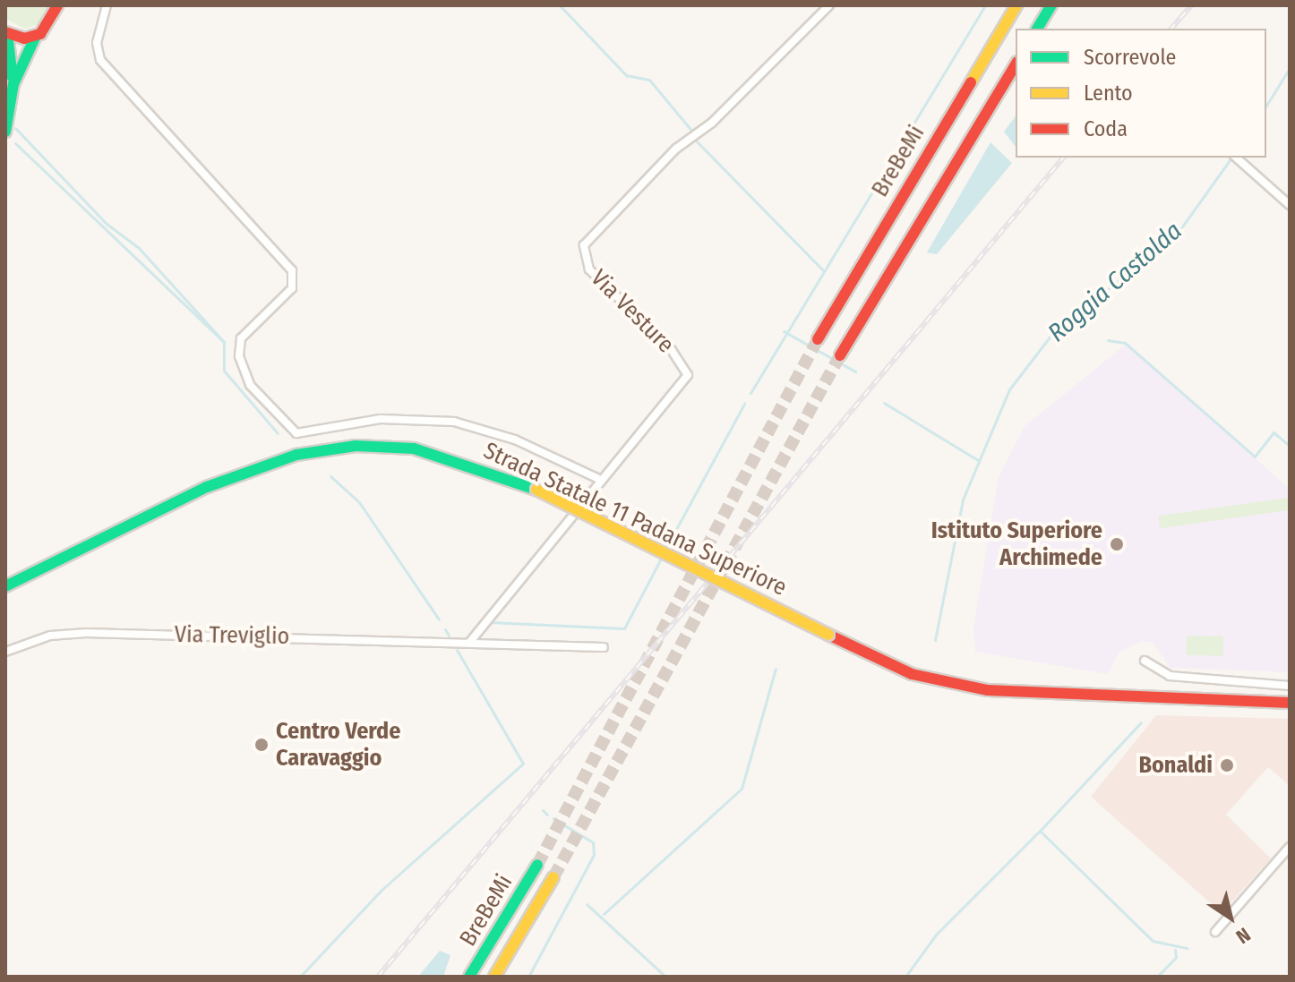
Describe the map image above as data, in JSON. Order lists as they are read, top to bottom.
{
  "streets": {
    "main road": ["BreBeMi", "Strada Statale 11 Padana Superiore"],
    "street": ["Via Vesture", "Via Treviglio"]
  },
  "crossings": [
    ["Via Vesture", "Via Treviglio"]
  ],
  "water": ["Roggia Castolda"],
  "places": ["Istituto Superiore Archimede", "Centro Verde Caravaggio", "Bonaldi"],
  "legend": ["Scorrevole", "Lento", "Coda"],
  "north": "bottom right"
}
